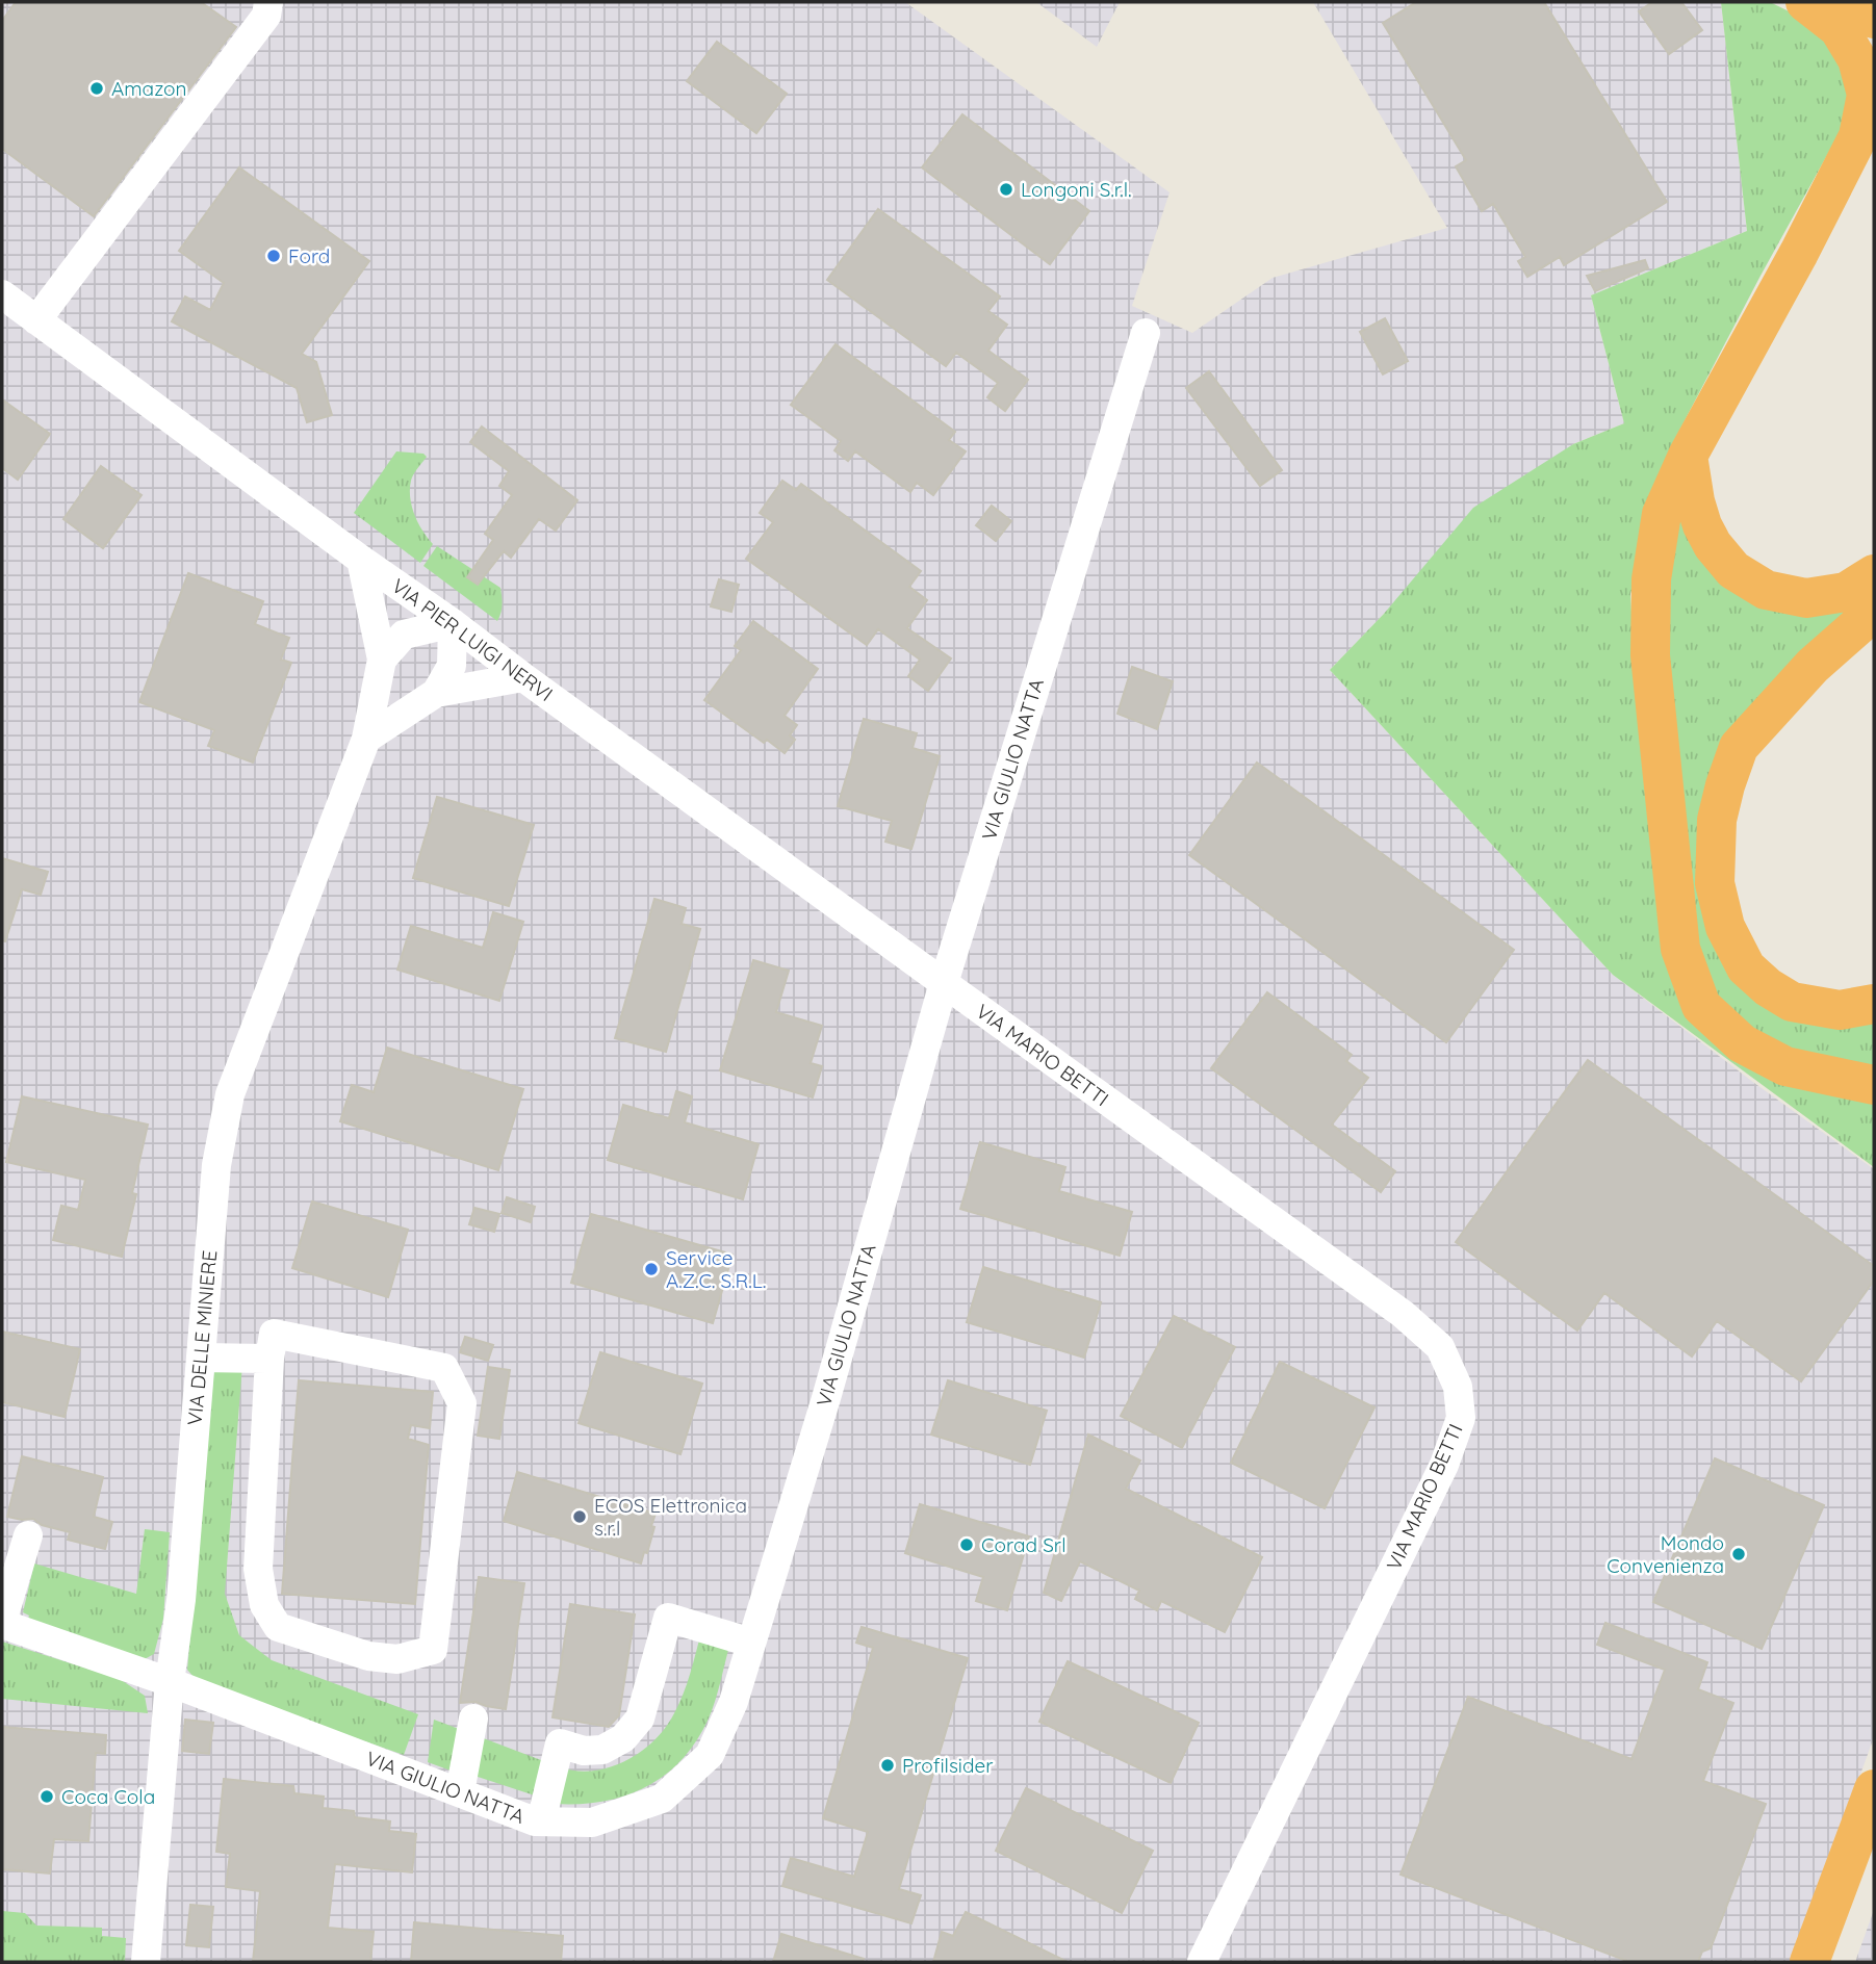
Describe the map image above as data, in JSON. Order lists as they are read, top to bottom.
{
  "streets": {
    "street": [
      "VIA PIER LUIGI NERVI",
      "VIA GIULIO NATTA",
      "VIA MARIO BETTI",
      "VIA DELLE MINIERE"
    ]
  },
  "crossings": [
    ["VIA PIER LUIGI NERVI", "VIA GIULIO NATTA"],
    ["VIA PIER LUIGI NERVI", "VIA MARIO BETTI"],
    ["VIA PIER LUIGI NERVI", "VIA DELLE MINIERE"],
    ["VIA GIULIO NATTA", "VIA MARIO BETTI"],
    ["VIA GIULIO NATTA", "VIA DELLE MINIERE"]
  ],
  "places": [
    "Amazon",
    "Longoni S.r.l.",
    "Ford",
    "Service A.Z.C. S.R.L.",
    "ECOS Elettronica s.r.l",
    "Corad Srl",
    "Mondo Convenienza",
    "Profilsider",
    "Coca Cola"
  ]
}
